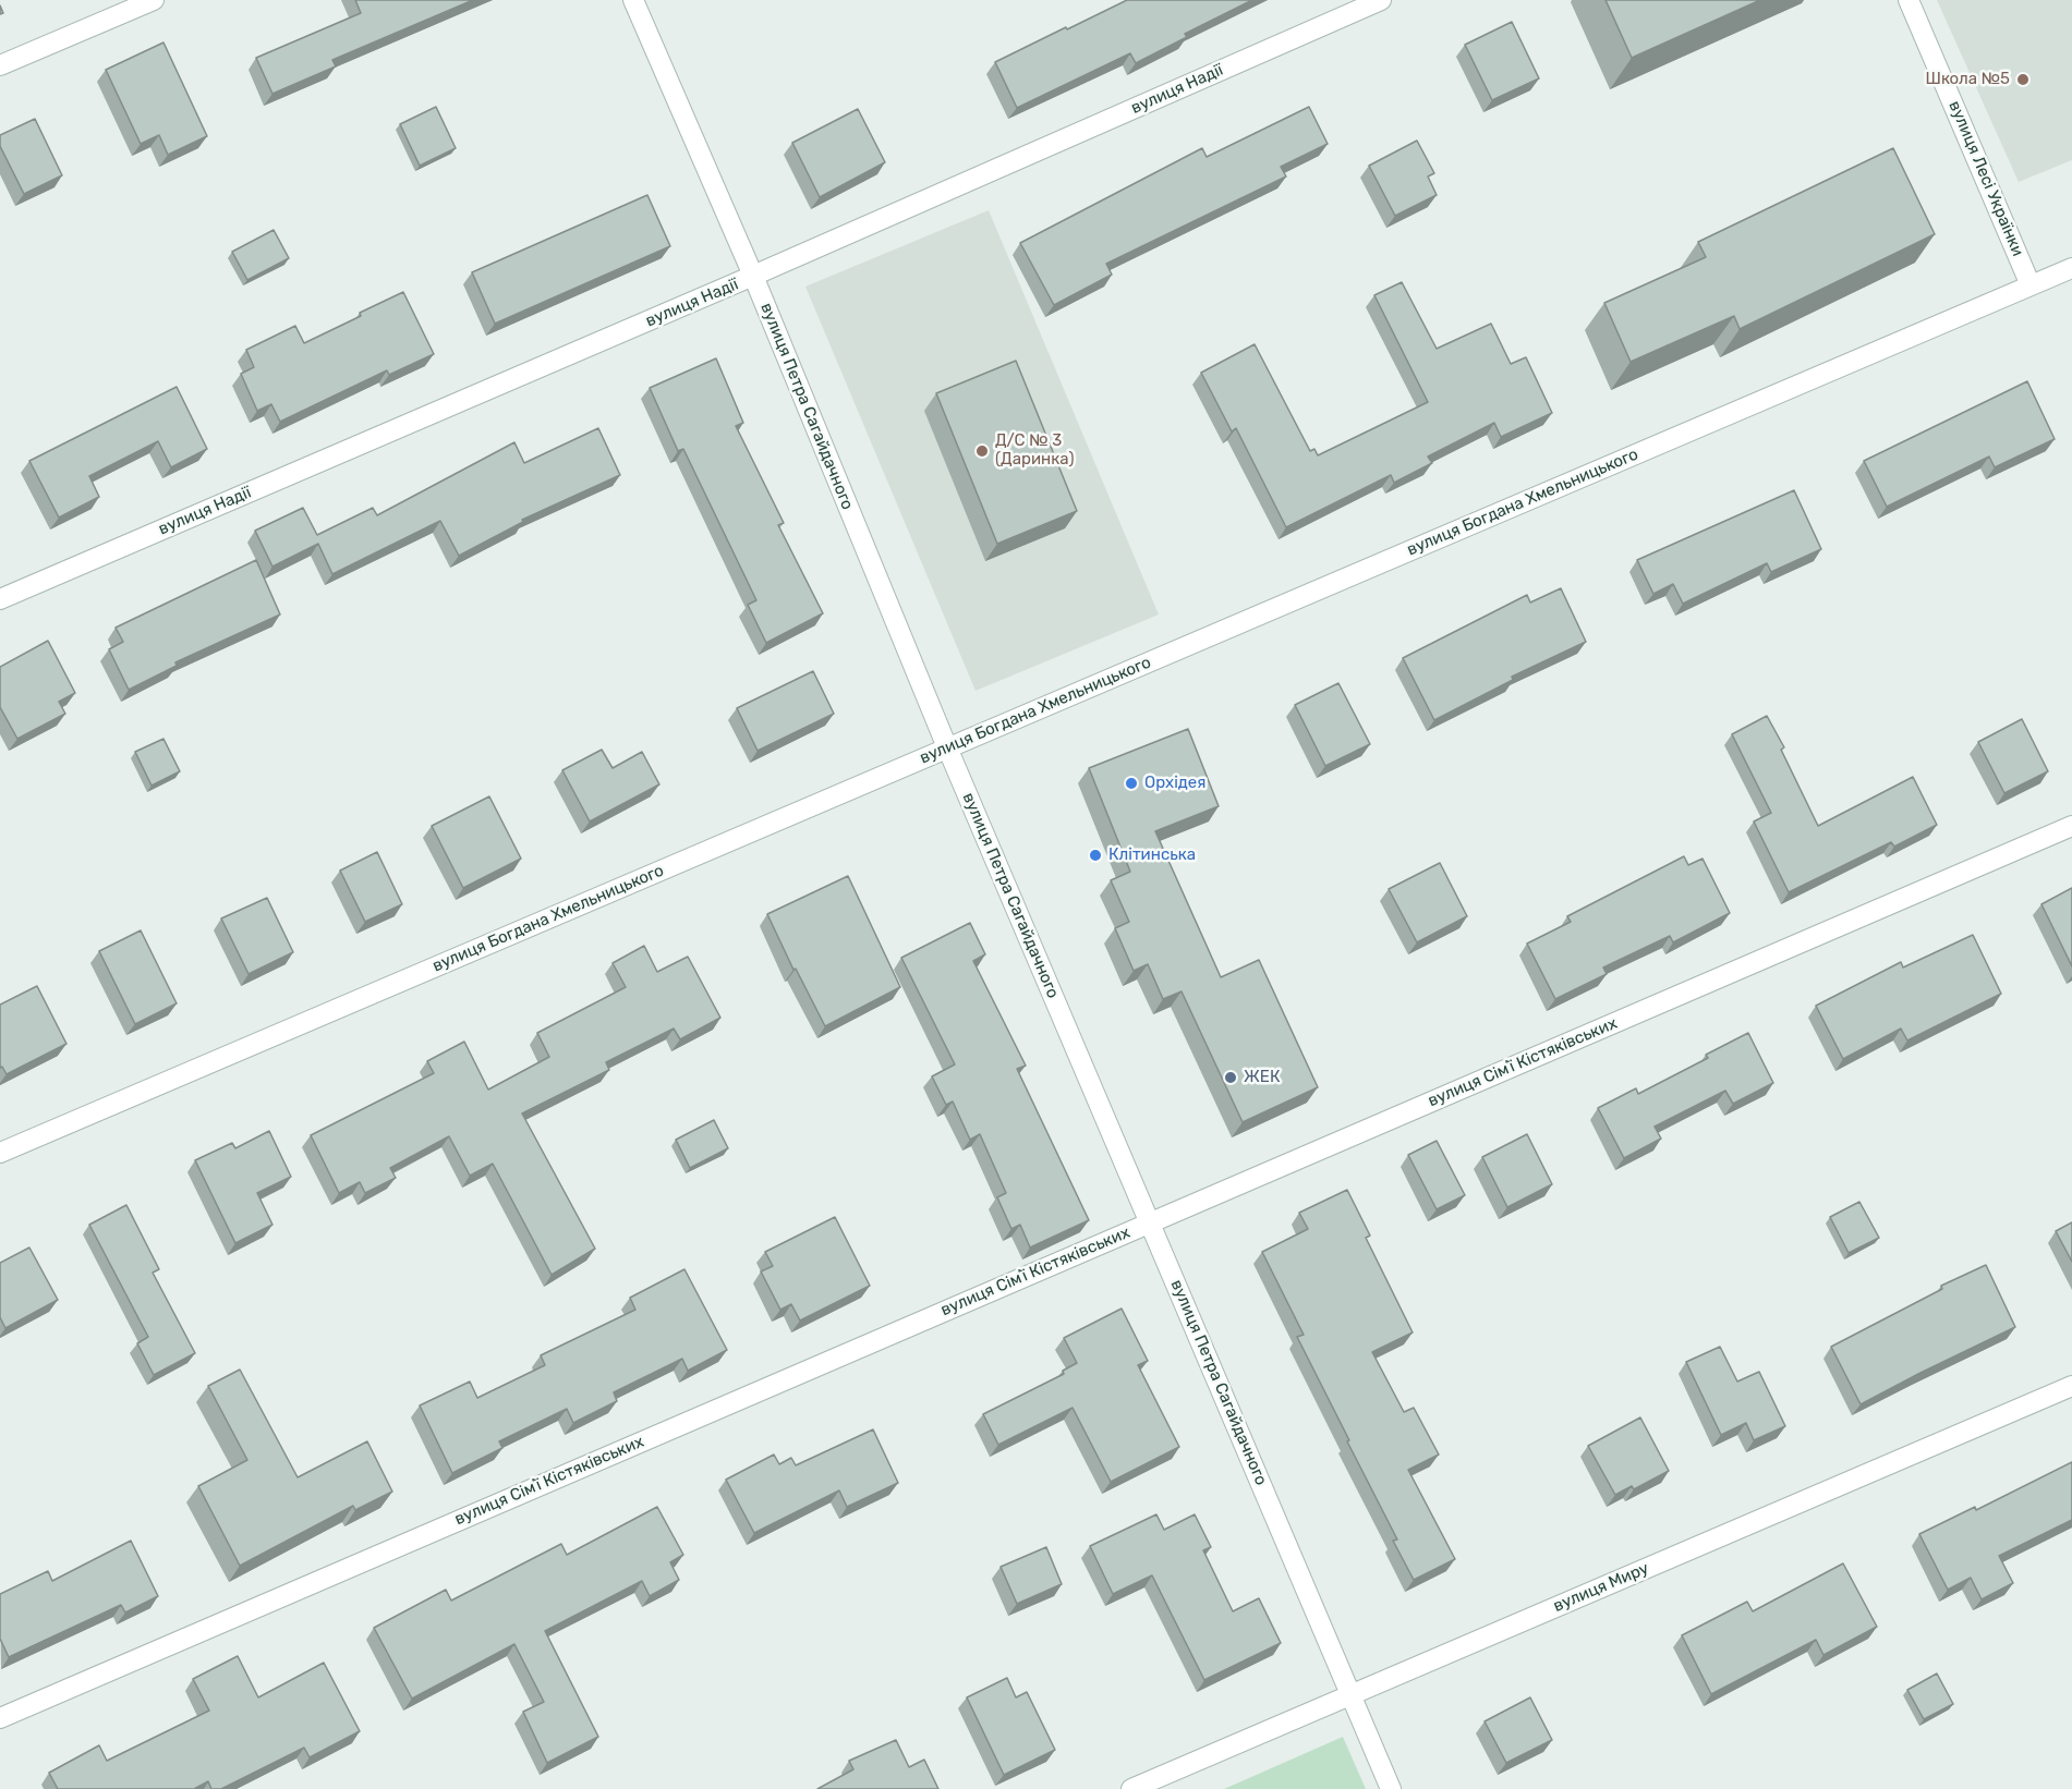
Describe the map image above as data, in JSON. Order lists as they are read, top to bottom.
{
  "streets": {
    "street": [
      "вулиця Надії",
      "вулиця Лесі Українки",
      "вулиця Петра Сагайдачного",
      "вулиця Богдана Хмельницького",
      "вулиця Сімʼї Кістяківських",
      "вулиця Миру"
    ]
  },
  "crossings": [
    ["вулиця Надії", "вулиця Петра Сагайдачного"],
    ["вулиця Лесі Українки", "вулиця Богдана Хмельницького"],
    ["вулиця Петра Сагайдачного", "вулиця Богдана Хмельницького"],
    ["вулиця Петра Сагайдачного", "вулиця Сімʼї Кістяківських"],
    ["вулиця Петра Сагайдачного", "вулиця Миру"]
  ],
  "places": [
    "Школа №5",
    "Д/С № 3 (Даринка)",
    "Орхідея",
    "Клітинська",
    "ЖЕК"
  ]
}
